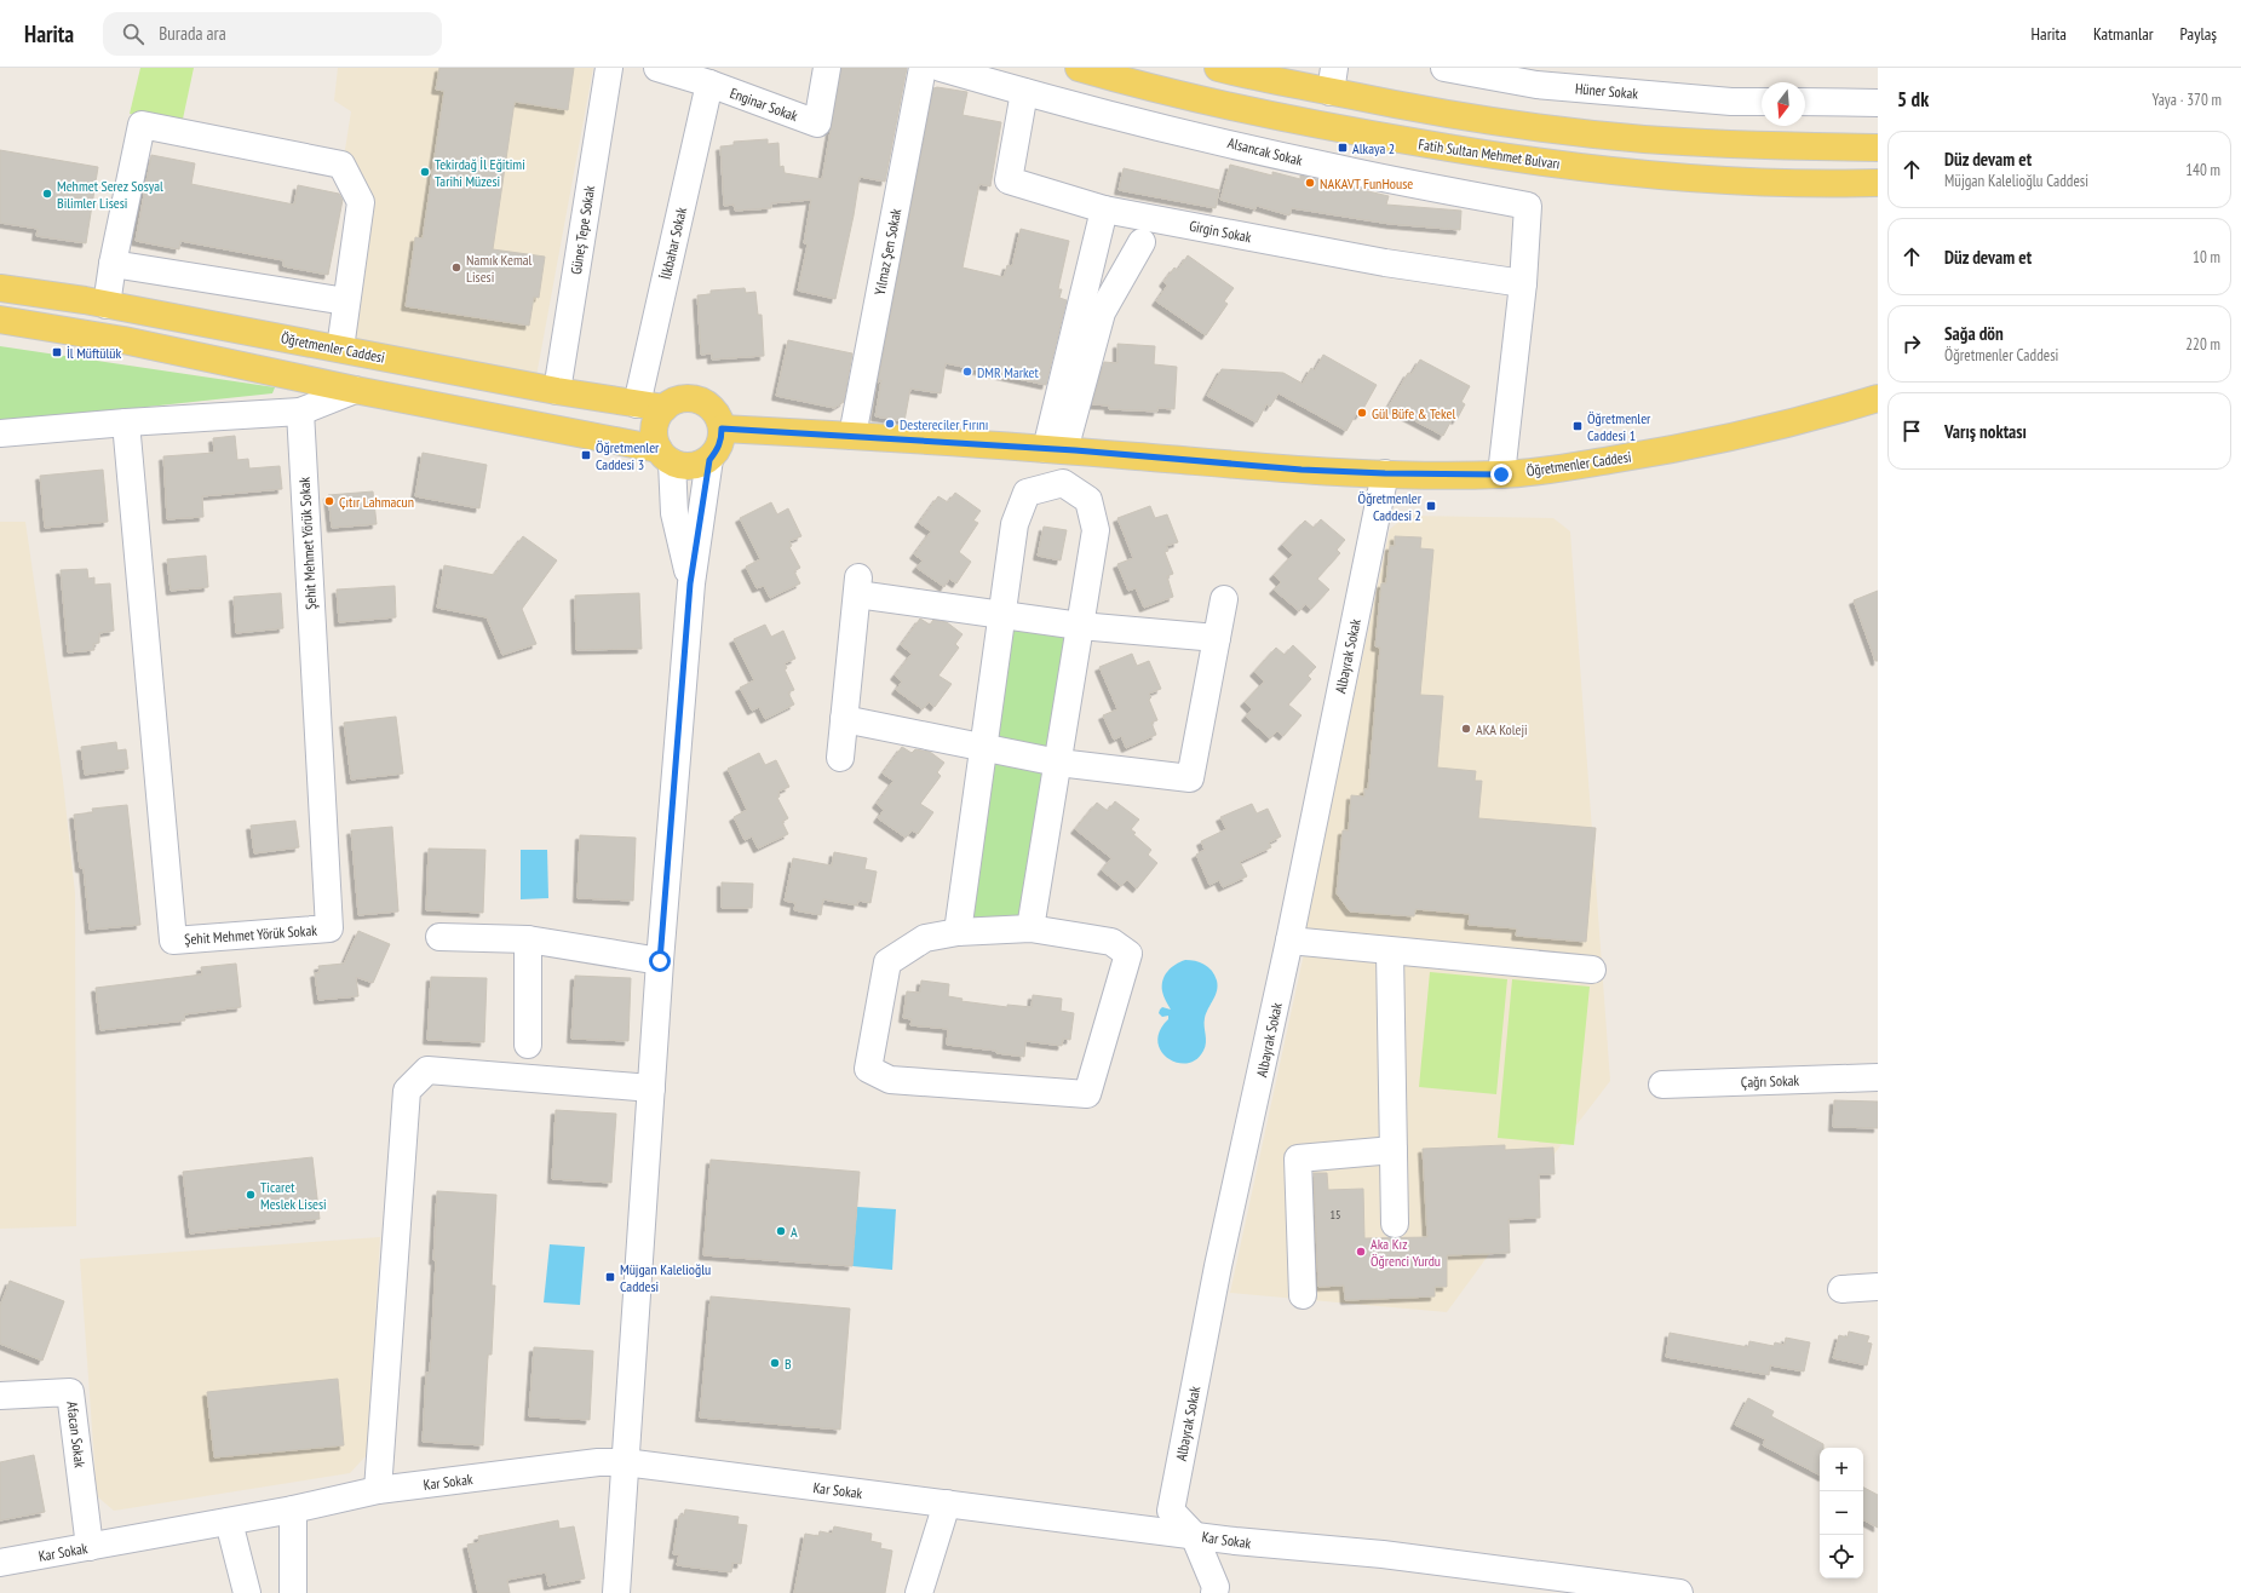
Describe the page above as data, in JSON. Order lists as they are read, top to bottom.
{
  "streets": {
    "main road": ["Fatih Sultan Mehmet Bulvarı", "Öğretmenler Caddesi"],
    "street": [
      "Hüner Sokak",
      "Enginar Sokak",
      "Alsancak Sokak",
      "Güneş Tepe Sokak",
      "Girgin Sokak",
      "İlkbahar Sokak",
      "Yılmaz Şen Sokak",
      "Şehit Mehmet Yörük Sokak",
      "Albayrak Sokak",
      "Çağrı Sokak",
      "Afacan Sokak",
      "Kar Sokak"
    ]
  },
  "crossings": [
    ["Enginar Sokak", "İlkbahar Sokak"],
    ["Alsancak Sokak", "Girgin Sokak"],
    ["Alsancak Sokak", "Öğretmenler Caddesi"],
    ["Güneş Tepe Sokak", "Öğretmenler Caddesi"],
    ["İlkbahar Sokak", "Öğretmenler Caddesi"],
    ["Yılmaz Şen Sokak", "Öğretmenler Caddesi"],
    ["Öğretmenler Caddesi", "Albayrak Sokak"],
    ["Albayrak Sokak", "Kar Sokak"],
    ["Afacan Sokak", "Kar Sokak"]
  ],
  "places": {
    "transit": [
      "Alkaya 2",
      "İl Müftülük",
      "Öğretmenler Caddesi 1",
      "Öğretmenler Caddesi 3",
      "Öğretmenler Caddesi 2",
      "Müjgan Kalelioğlu Caddesi"
    ],
    "other": [
      "Tekirdağ İl Eğitimi Tarihi Müzesi",
      "NAKAVT FunHouse",
      "Mehmet Serez Sosyal Bilimler Lisesi",
      "Namık Kemal Lisesi",
      "DMR Market",
      "Gül Büfe & Tekel",
      "Destereciler Fırını",
      "Çıtır Lahmacun",
      "AKA Koleji",
      "Ticaret Meslek Lisesi",
      "A",
      "Aka Kız Öğrenci Yurdu",
      "B"
    ]
  },
  "house_numbers": ["15"],
  "north": "bottom",
  "page": {
    "header": "Harita",
    "search": "Burada ara",
    "nav": ["Harita", "Katmanlar", "Paylaş"],
    "heading": ["5 dk", "Yaya · 370 m"],
    "list": [
      ["Düz devam et", "Müjgan Kalelioğlu Caddesi", "140 m"],
      ["Düz devam et", "10 m"],
      ["Sağa dön", "Öğretmenler Caddesi", "220 m"],
      "Varış noktası"
    ],
    "map_buttons": ["+", "−"]
  }
}
